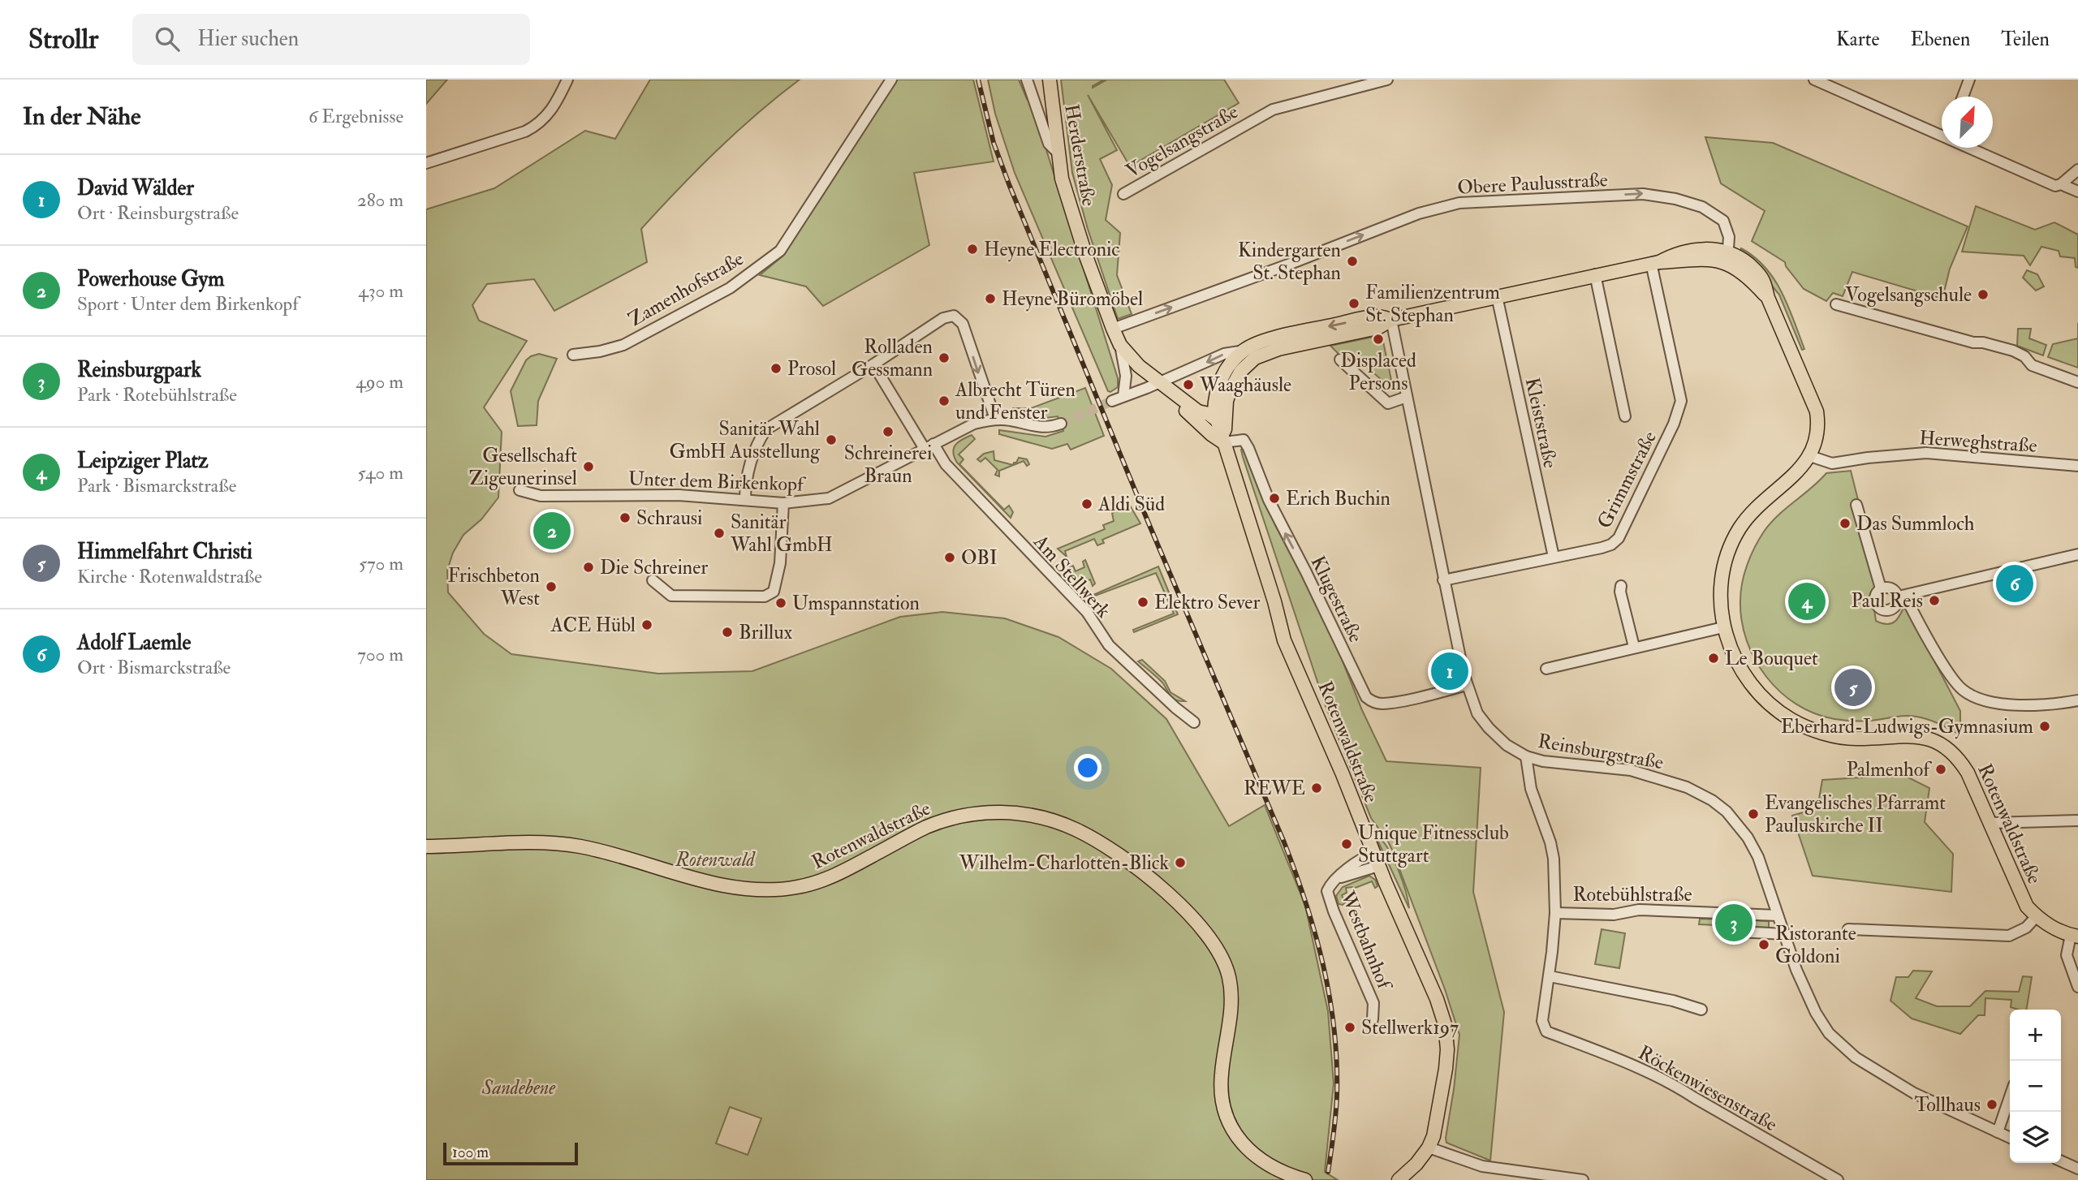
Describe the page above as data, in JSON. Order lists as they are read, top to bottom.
{
  "streets": {
    "main road": ["Herderstraße", "Rotenwaldstraße"],
    "street": [
      "Vogelsangstraße",
      "Obere Paulusstraße",
      "Zamenhofstraße",
      "Kleiststraße",
      "Herweghstraße",
      "Grimmstraße",
      "Unter dem Birkenkopf",
      "Am Stellwerk",
      "Klugestraße",
      "Reinsburgstraße",
      "Rotebühlstraße",
      "Westbahnhof",
      "Röckenwiesenstraße"
    ]
  },
  "crossings": [
    ["Herderstraße", "Obere Paulusstraße"],
    ["Herderstraße", "Rotenwaldstraße"],
    ["Obere Paulusstraße", "Rotenwaldstraße"],
    ["Kleiststraße", "Grimmstraße"],
    ["Kleiststraße", "Rotenwaldstraße"],
    ["Herweghstraße", "Rotenwaldstraße"],
    ["Grimmstraße", "Rotenwaldstraße"],
    ["Grimmstraße", "Reinsburgstraße"],
    ["Unter dem Birkenkopf", "Am Stellwerk"],
    ["Klugestraße", "Rotenwaldstraße"],
    ["Klugestraße", "Reinsburgstraße"],
    ["Rotenwaldstraße", "Reinsburgstraße"],
    ["Rotenwaldstraße", "Westbahnhof"],
    ["Reinsburgstraße", "Rotebühlstraße"],
    ["Reinsburgstraße", "Röckenwiesenstraße"],
    ["Rotebühlstraße", "Röckenwiesenstraße"]
  ],
  "one_way": ["Obere Paulusstraße", "Klugestraße"],
  "parks": ["Rotenwald", "Sandebene"],
  "places": [
    "Heyne Electronic",
    "Kindergarten St. Stephan",
    "Vogelsangschule",
    "Heyne Büromöbel",
    "Familienzentrum St. Stephan",
    "Displaced Persons",
    "Rolladen Gessmann",
    "Prosol",
    "Waaghäusle",
    "Albrecht Türen und Fenster",
    "Schreinerei Braun",
    "Sanitär Wahl GmbH Ausstellung",
    "Gesellschaft Zigeunerinsel",
    "Erich Buchin",
    "Aldi Süd",
    "Schrausi",
    "Das Summloch",
    "Sanitär Wahl GmbH",
    "OBI",
    "Die Schreiner",
    "Frischbeton West",
    "Paul Reis",
    "Elektro Sever",
    "Umspannstation",
    "ACE Hübl",
    "Brillux",
    "Le Bouquet",
    "Eberhard-Ludwigs-Gymnasium",
    "Palmenhof",
    "REWE",
    "Evangelisches Pfarramt Pauluskirche II",
    "Unique Fitnessclub Stuttgart",
    "Wilhelm-Charlotten-Blick",
    "Ristorante Goldoni",
    "Stellwerk197",
    "Tollhaus"
  ],
  "scale_bar": "100 m",
  "north": "top right",
  "page": {
    "header": "Strollr",
    "search": "Hier suchen",
    "nav": ["Karte", "Ebenen", "Teilen"],
    "heading": ["In der Nähe", "6 Ergebnisse"],
    "list": [
      {
        "mark": "1",
        "name": "David Wälder",
        "note": "Ort · Reinsburgstraße",
        "value": "280 m"
      },
      {
        "mark": "2",
        "name": "Powerhouse Gym",
        "note": "Sport · Unter dem Birkenkopf",
        "value": "430 m"
      },
      {
        "mark": "3",
        "name": "Reinsburgpark",
        "note": "Park · Rotebühlstraße",
        "value": "490 m"
      },
      {
        "mark": "4",
        "name": "Leipziger Platz",
        "note": "Park · Bismarckstraße",
        "value": "540 m"
      },
      {
        "mark": "5",
        "name": "Himmelfahrt Christi",
        "note": "Kirche · Rotenwaldstraße",
        "value": "570 m"
      },
      {
        "mark": "6",
        "name": "Adolf Laemle",
        "note": "Ort · Bismarckstraße",
        "value": "700 m"
      }
    ],
    "pins": [
      "2",
      "6",
      "4",
      "1",
      "5",
      "3"
    ],
    "map_buttons": ["+", "−"],
    "scale": "100 m"
  }
}
